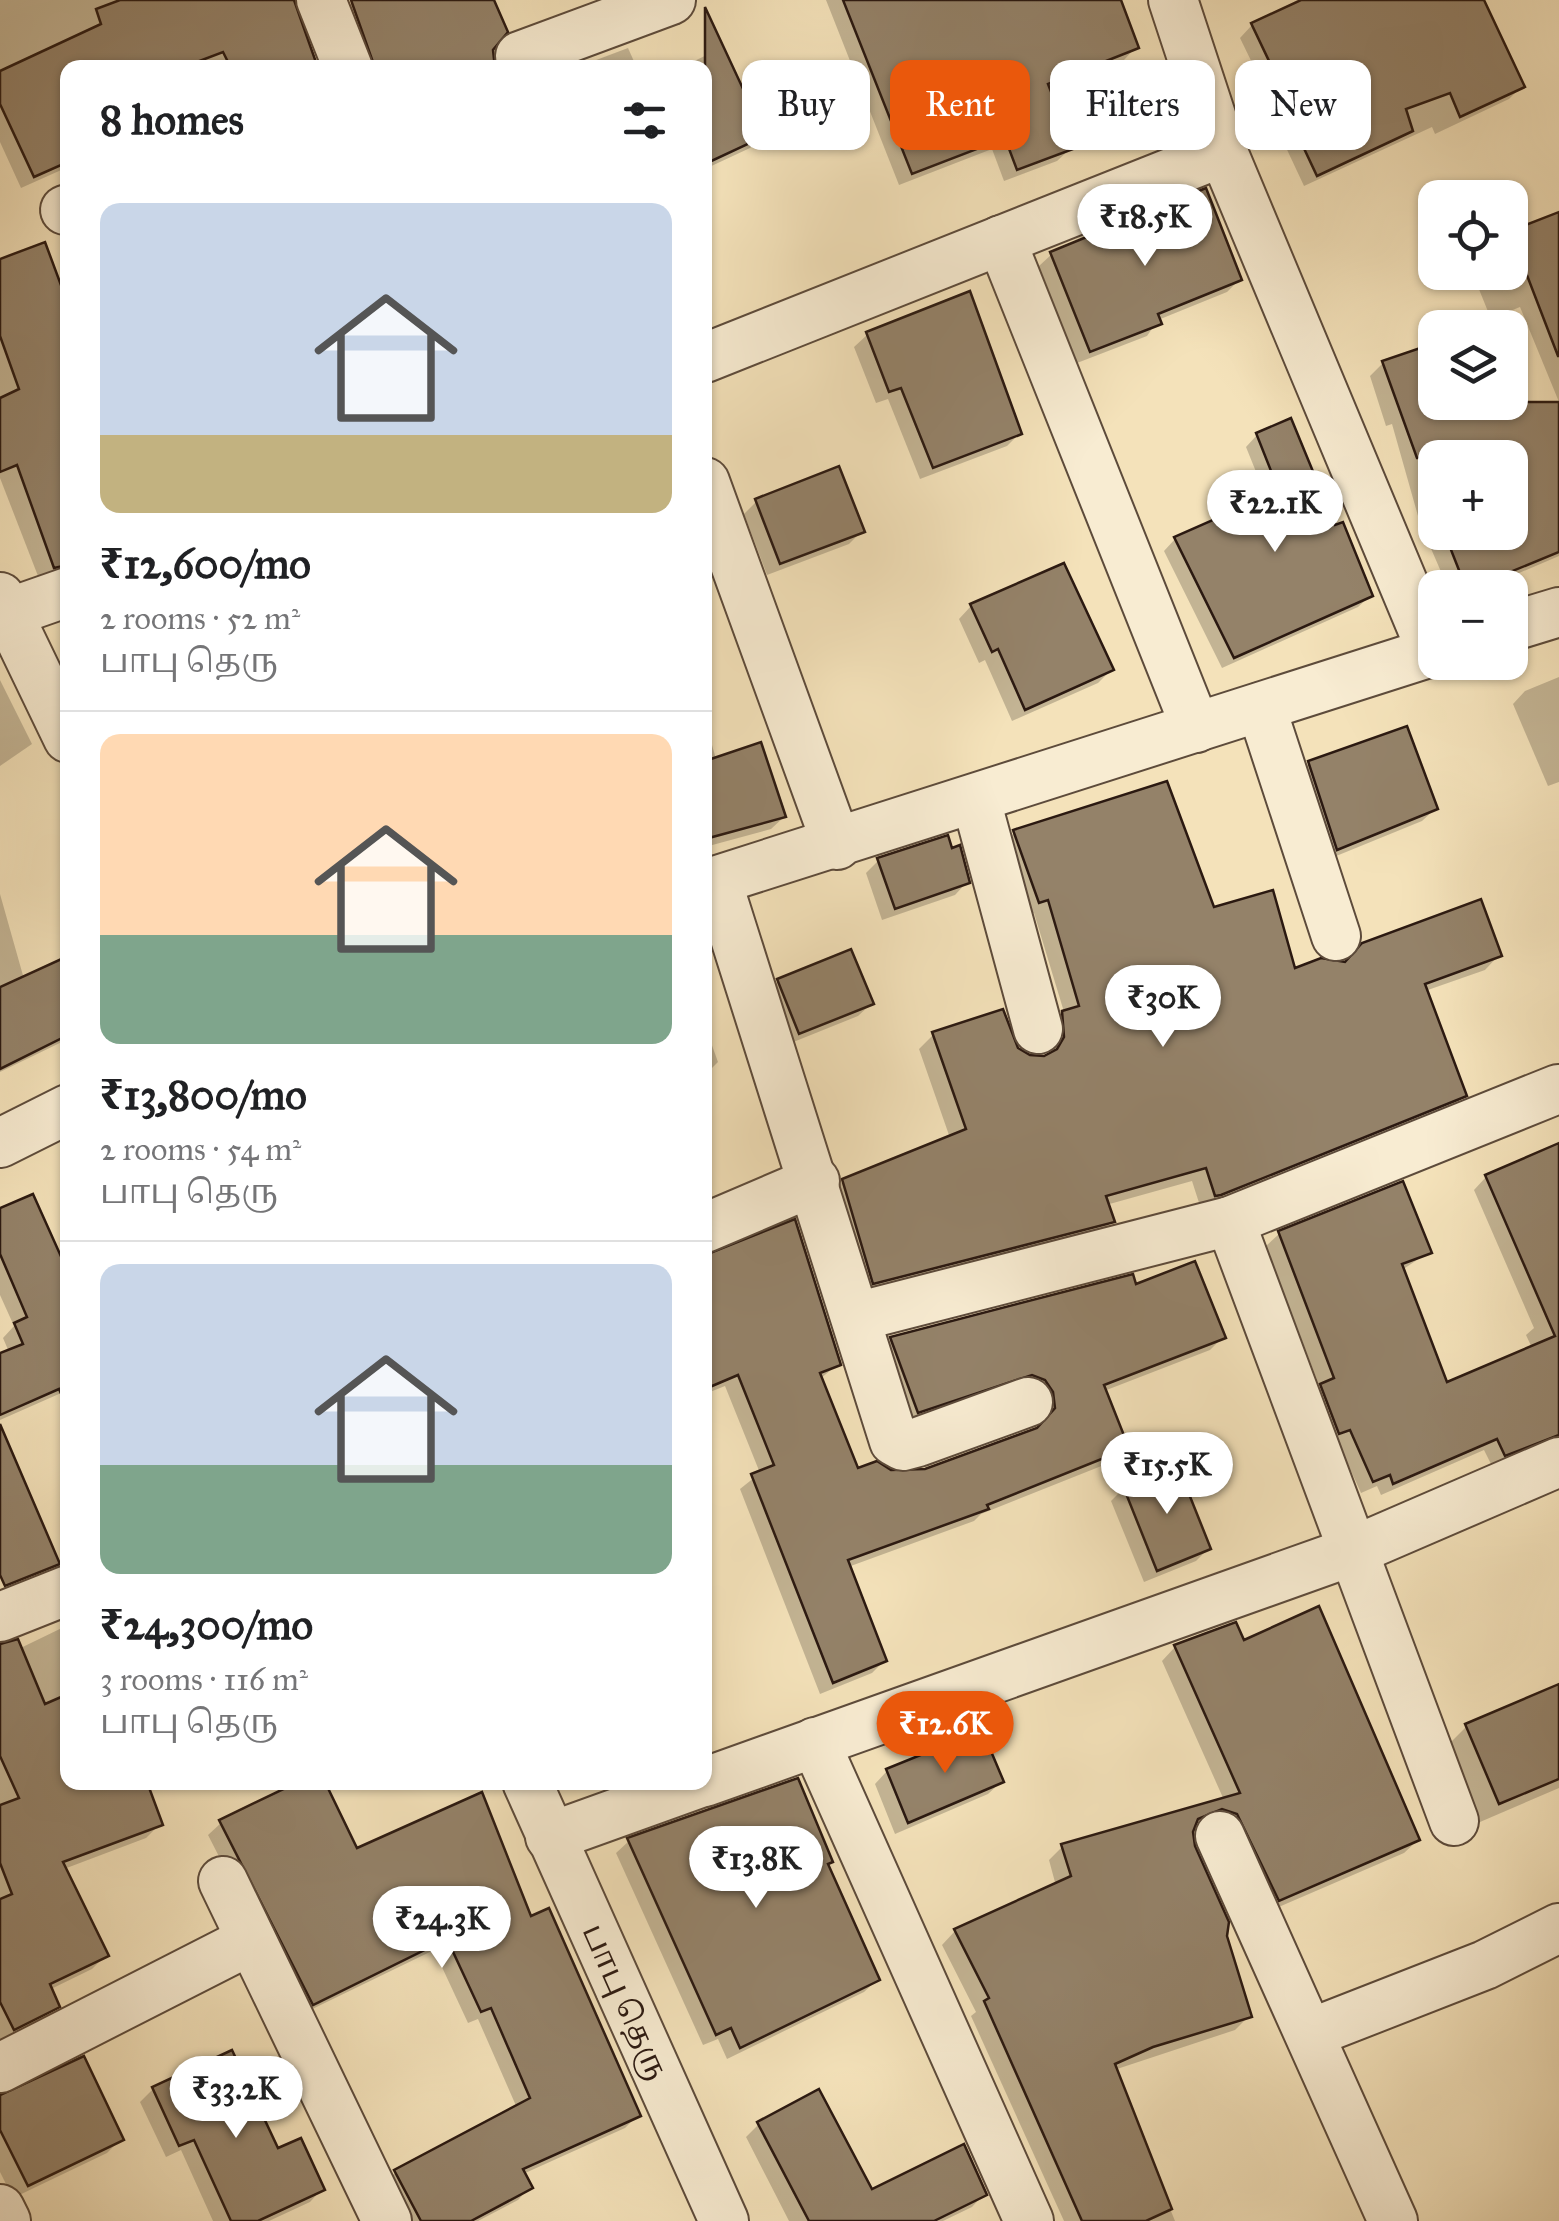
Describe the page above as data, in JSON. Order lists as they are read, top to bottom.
{
  "streets": {
    "street": ["பாபு தெரு"]
  },
  "page": {
    "chip": [
      "Buy",
      "Rent",
      "Filters",
      "New"
    ],
    "heading": "8 homes",
    "map_buttons": ["+", "−"],
    "list": [
      {
        "name": "₹12,600/mo",
        "note": "2 rooms · 52 m² · பாபு தெரு"
      },
      {
        "name": "₹13,800/mo",
        "note": "2 rooms · 54 m² · பாபு தெரு"
      },
      {
        "name": "₹24,300/mo",
        "note": "3 rooms · 116 m² · பாபு தெரு"
      }
    ],
    "price": [
      "₹18.5K",
      "₹22.1K",
      "₹30K",
      "₹15.5K",
      "₹12.6K",
      "₹13.8K",
      "₹24.3K",
      "₹33.2K"
    ]
  }
}
